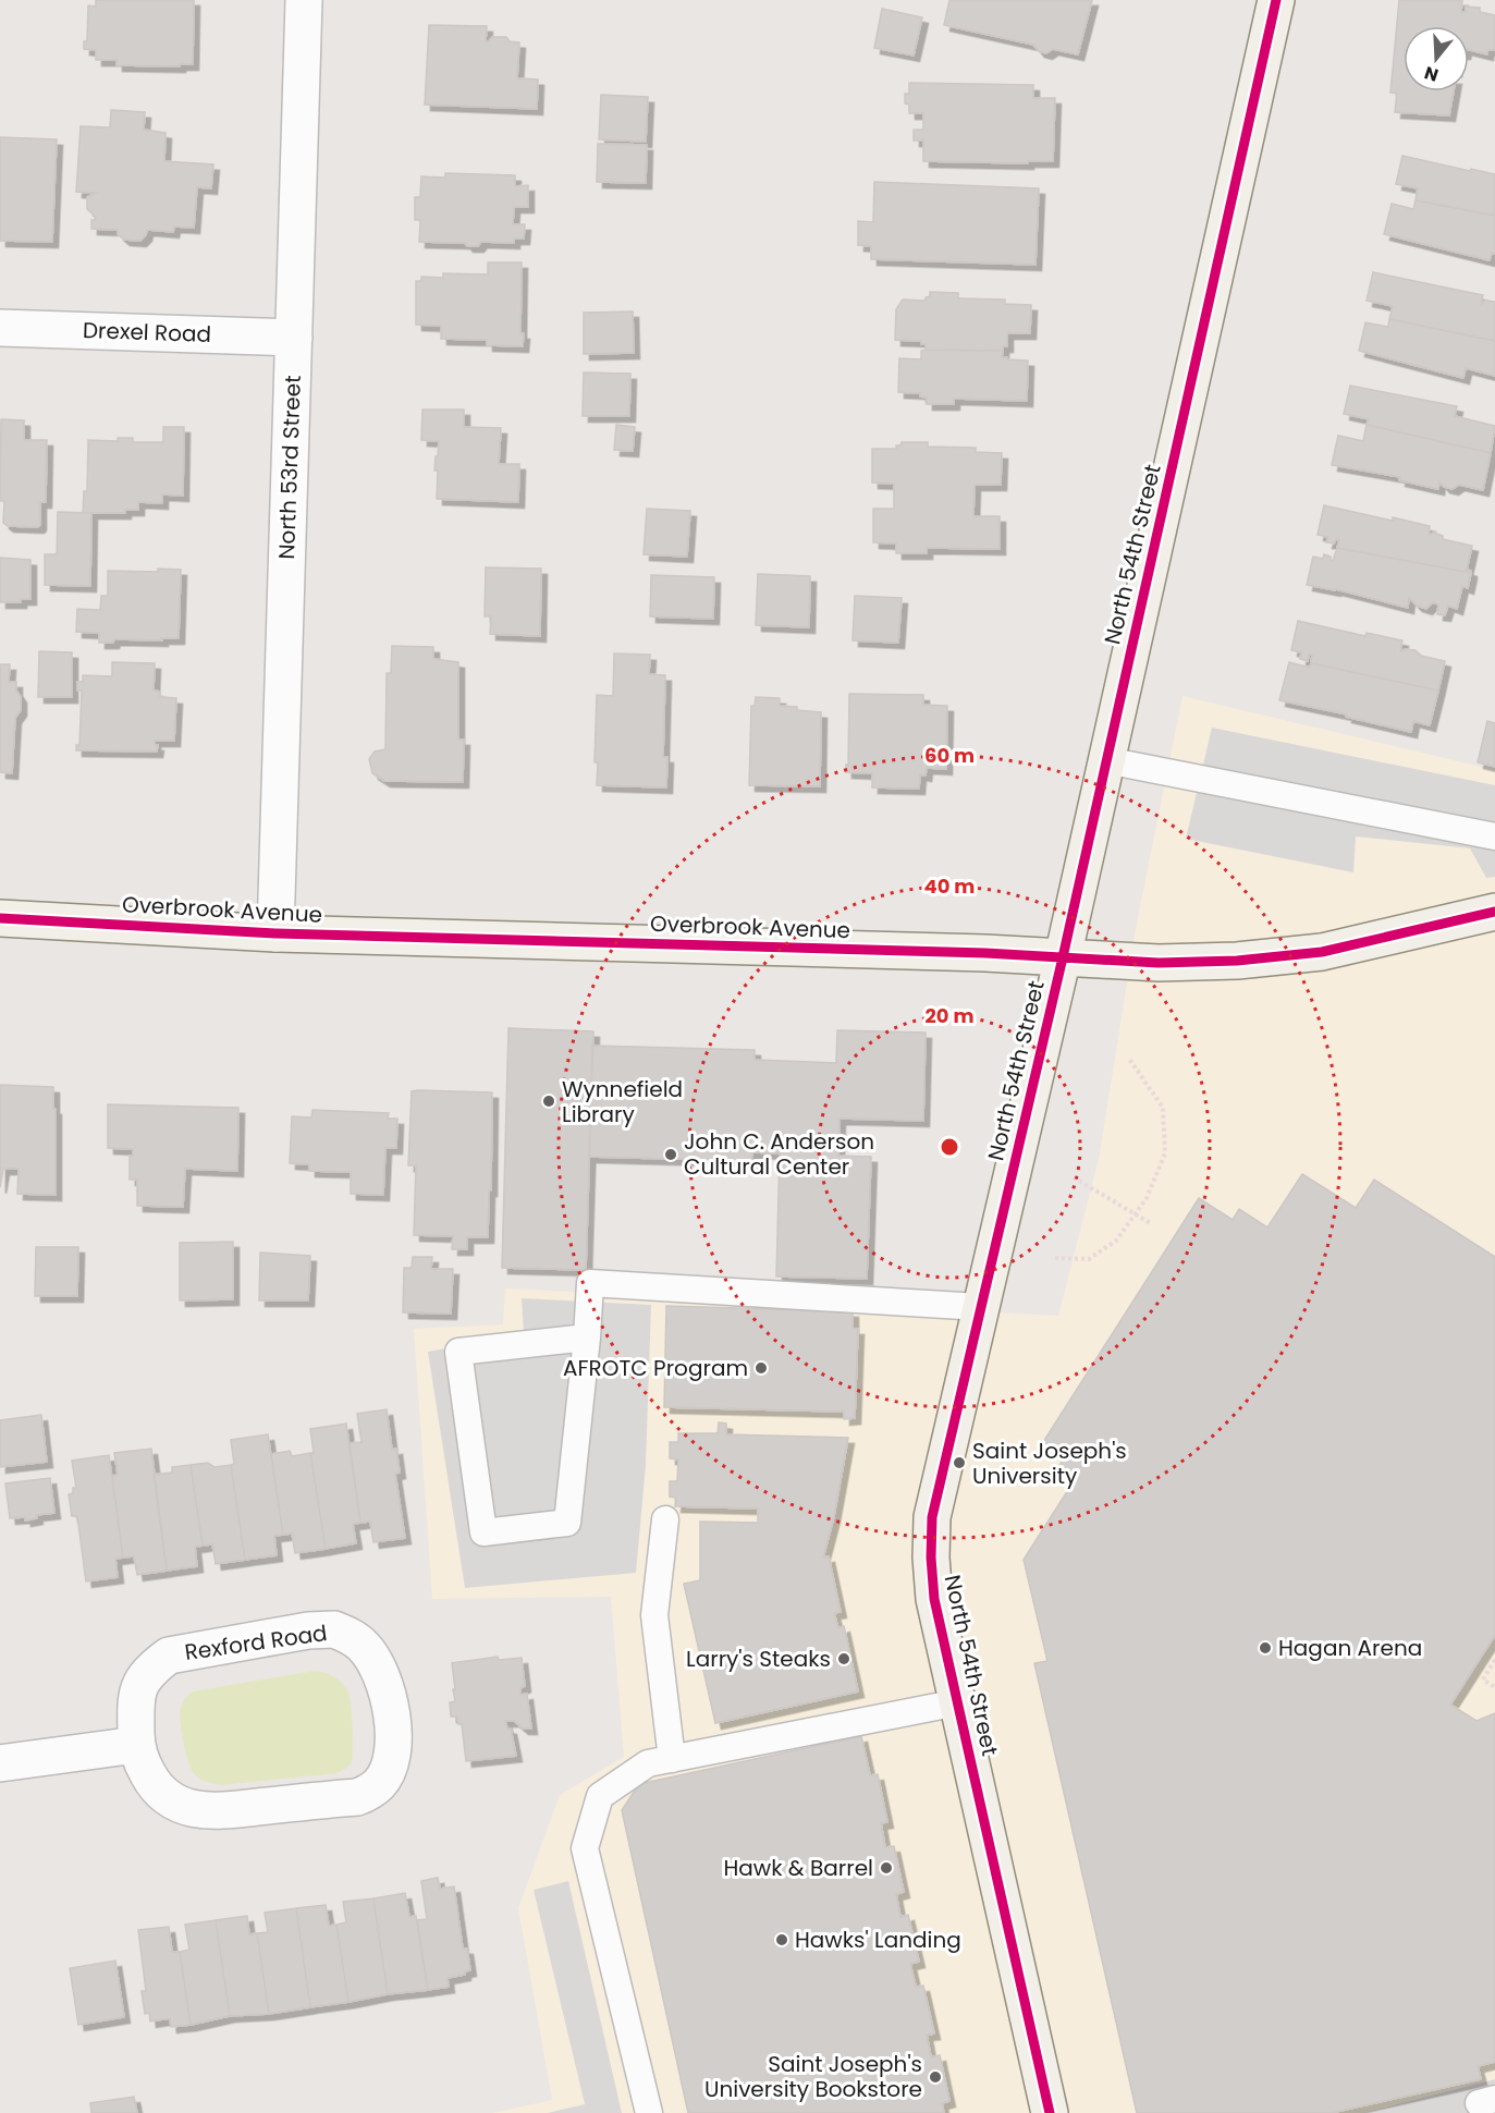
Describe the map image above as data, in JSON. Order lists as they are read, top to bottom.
{
  "streets": {
    "street": [
      "Drexel Road",
      "North 53rd Street",
      "North 54th Street",
      "Overbrook Avenue",
      "Rexford Road"
    ]
  },
  "crossings": [
    ["Drexel Road", "North 53rd Street"],
    ["North 53rd Street", "Overbrook Avenue"],
    ["North 54th Street", "Overbrook Avenue"]
  ],
  "places": [
    "Wynnefield Library",
    "John C. Anderson Cultural Center",
    "AFROTC Program",
    "Saint Joseph's University",
    "Hagan Arena",
    "Larry's Steaks",
    "Hawk & Barrel",
    "Hawks' Landing",
    "Saint Joseph's University Bookstore"
  ],
  "north": "bottom",
  "rings": ["60 m", "40 m", "20 m"]
}
